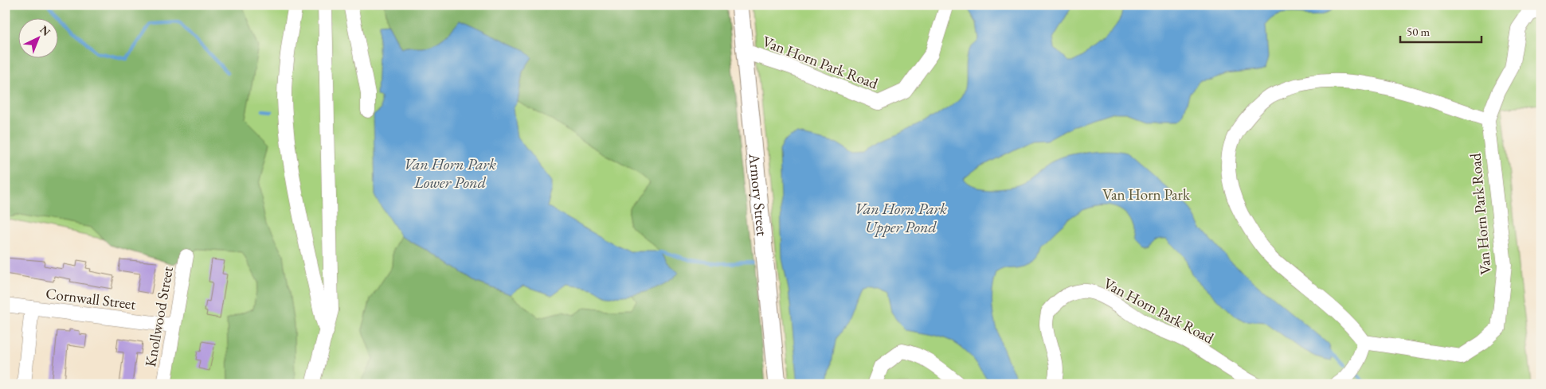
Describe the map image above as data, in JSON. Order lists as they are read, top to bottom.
{
  "streets": {
    "main road": ["Armory Street"],
    "street": ["Van Horn Park Road", "Cornwall Street", "Knollwood Street"]
  },
  "crossings": [
    ["Van Horn Park Road", "Armory Street"],
    ["Cornwall Street", "Knollwood Street"]
  ],
  "water": ["Van Horn Park Lower Pond", "Van Horn Park Upper Pond"],
  "parks": ["Van Horn Park"],
  "scale_bar": "50 m",
  "north": "top right"
}
